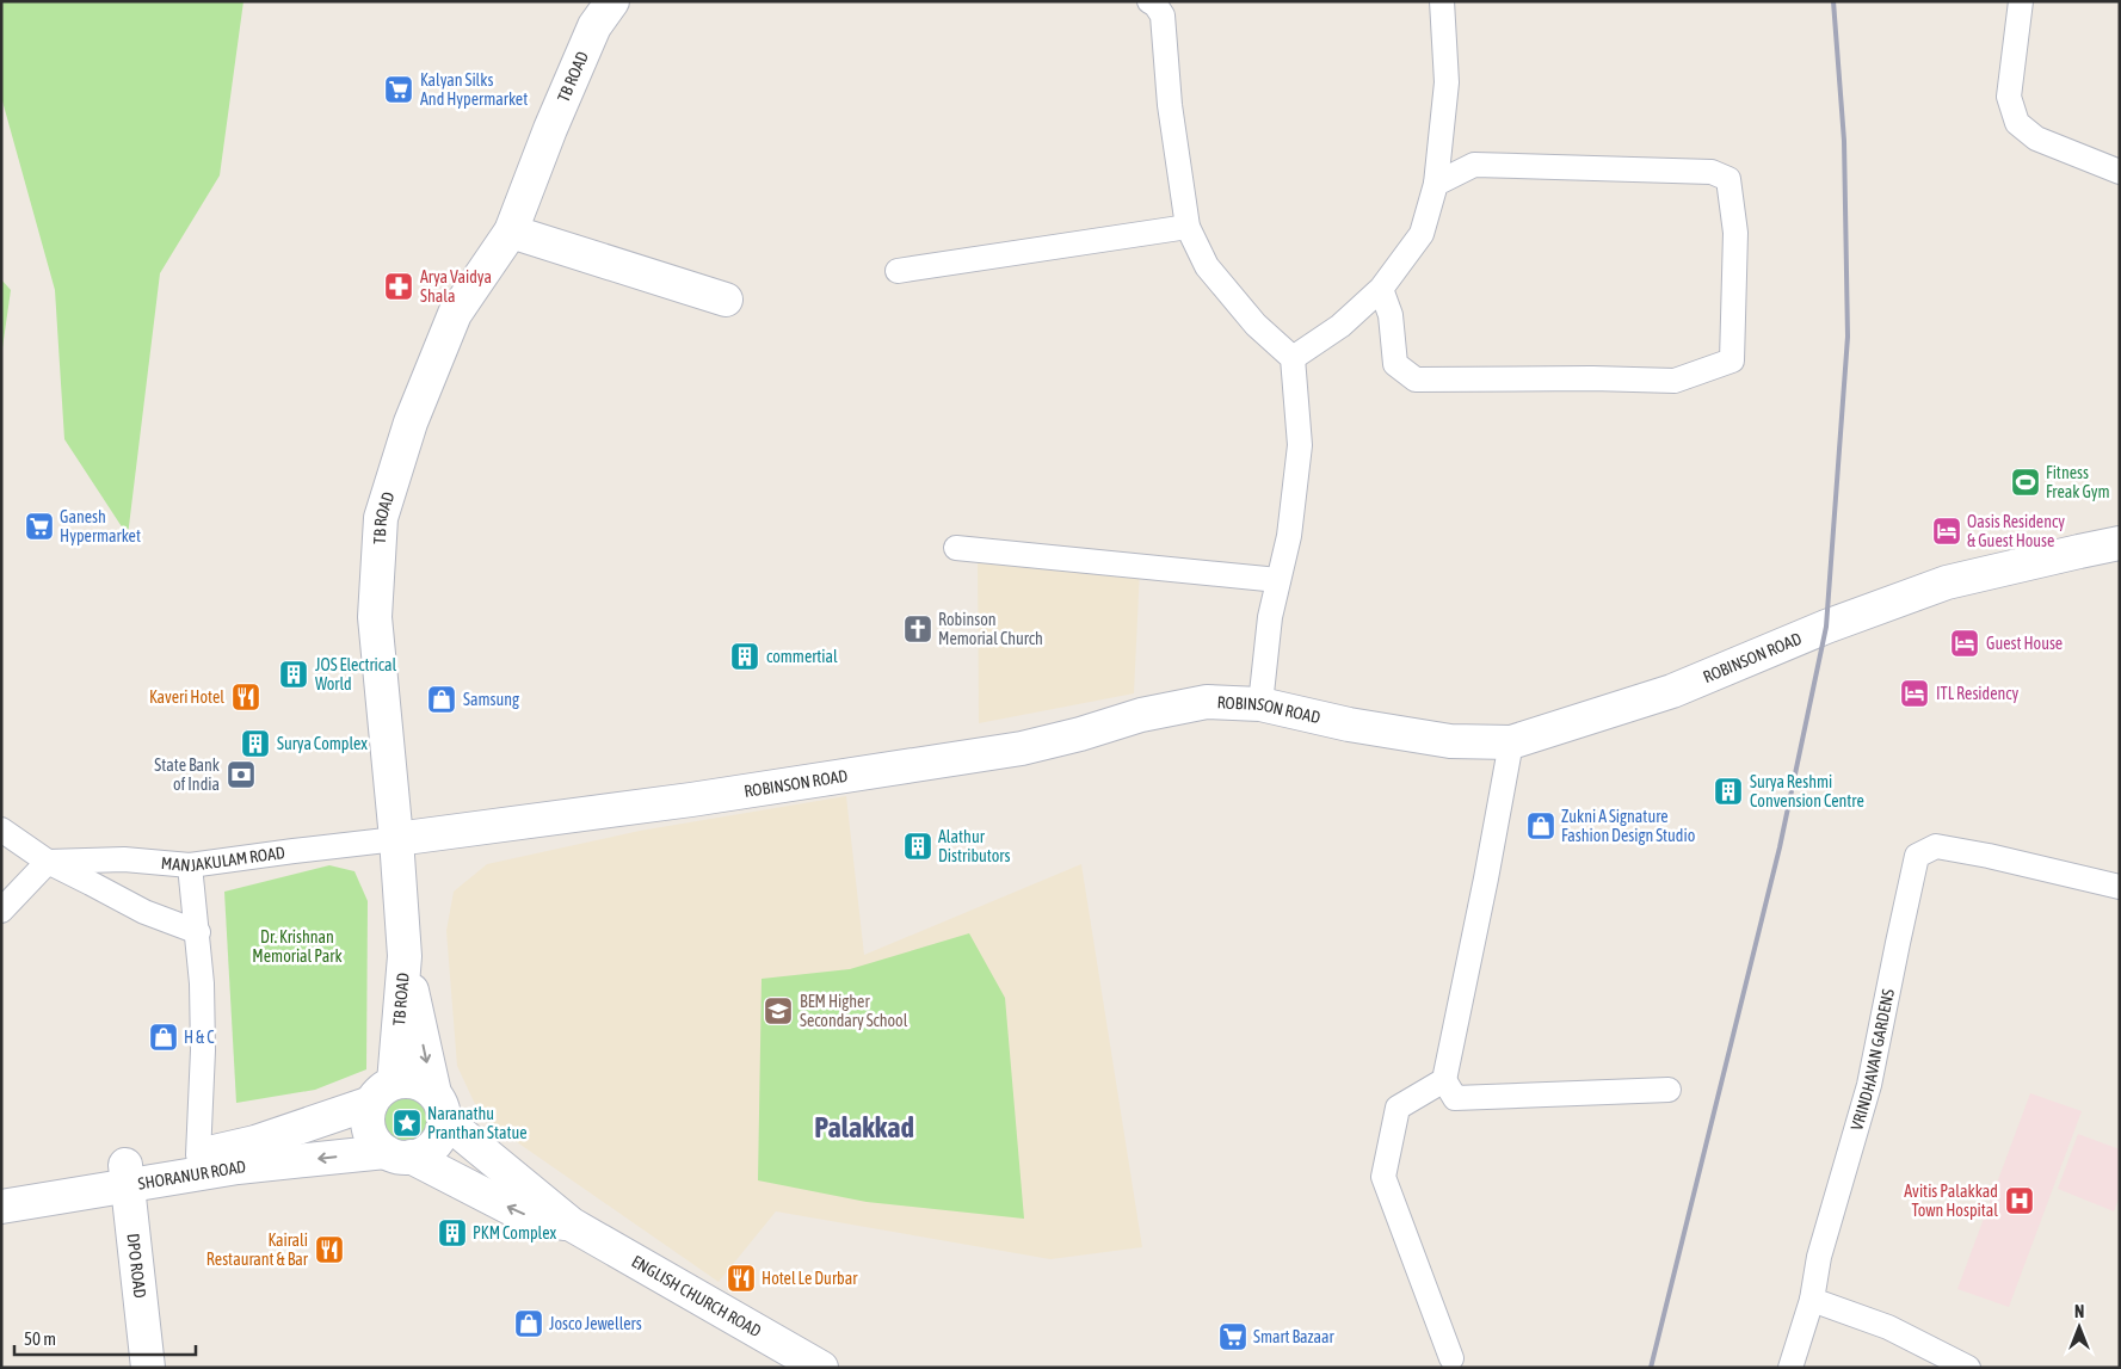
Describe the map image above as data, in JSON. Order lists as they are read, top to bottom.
{
  "streets": {
    "main road": [
      "TB ROAD",
      "ROBINSON ROAD",
      "SHORANUR ROAD",
      "DPO ROAD",
      "ENGLISH CHURCH ROAD"
    ],
    "street": ["MANJAKULAM ROAD", "VRINDHAVAN GARDENS"]
  },
  "crossings": [
    ["TB ROAD", "ROBINSON ROAD"],
    ["TB ROAD", "MANJAKULAM ROAD"],
    ["TB ROAD", "SHORANUR ROAD"],
    ["TB ROAD", "ENGLISH CHURCH ROAD"],
    ["ROBINSON ROAD", "MANJAKULAM ROAD"],
    ["SHORANUR ROAD", "DPO ROAD"],
    ["SHORANUR ROAD", "ENGLISH CHURCH ROAD"]
  ],
  "districts": ["Palakkad"],
  "parks": ["Dr. Krishnan Memorial Park"],
  "places": {
    "supermarket": ["Kalyan Silks And Hypermarket", "Ganesh Hypermarket", "Smart Bazaar"],
    "pharmacy": ["Arya Vaidya Shala"],
    "sports": ["Fitness Freak Gym"],
    "hotel": ["Oasis Residency & Guest House", "Guest House", "ITL Residency"],
    "church": ["Robinson Memorial Church"],
    "building": [
      "commertial",
      "JOS Electrical World",
      "Surya Complex",
      "Surya Reshmi Convension Centre",
      "Alathur Distributors",
      "PKM Complex"
    ],
    "restaurant": ["Kaveri Hotel", "Kairali Restaurant & Bar", "Hotel Le Durbar"],
    "shop": [
      "Samsung",
      "Zukni A Signature Fashion Design Studio",
      "H & C",
      "Josco Jewellers"
    ],
    "bank": ["State Bank of India"],
    "school or university": ["BEM Higher Secondary School"],
    "place": ["Naranathu Pranthan Statue"],
    "hospital": ["Avitis Palakkad Town Hospital"]
  },
  "scale_bar": "50 m",
  "north": "top"
}
